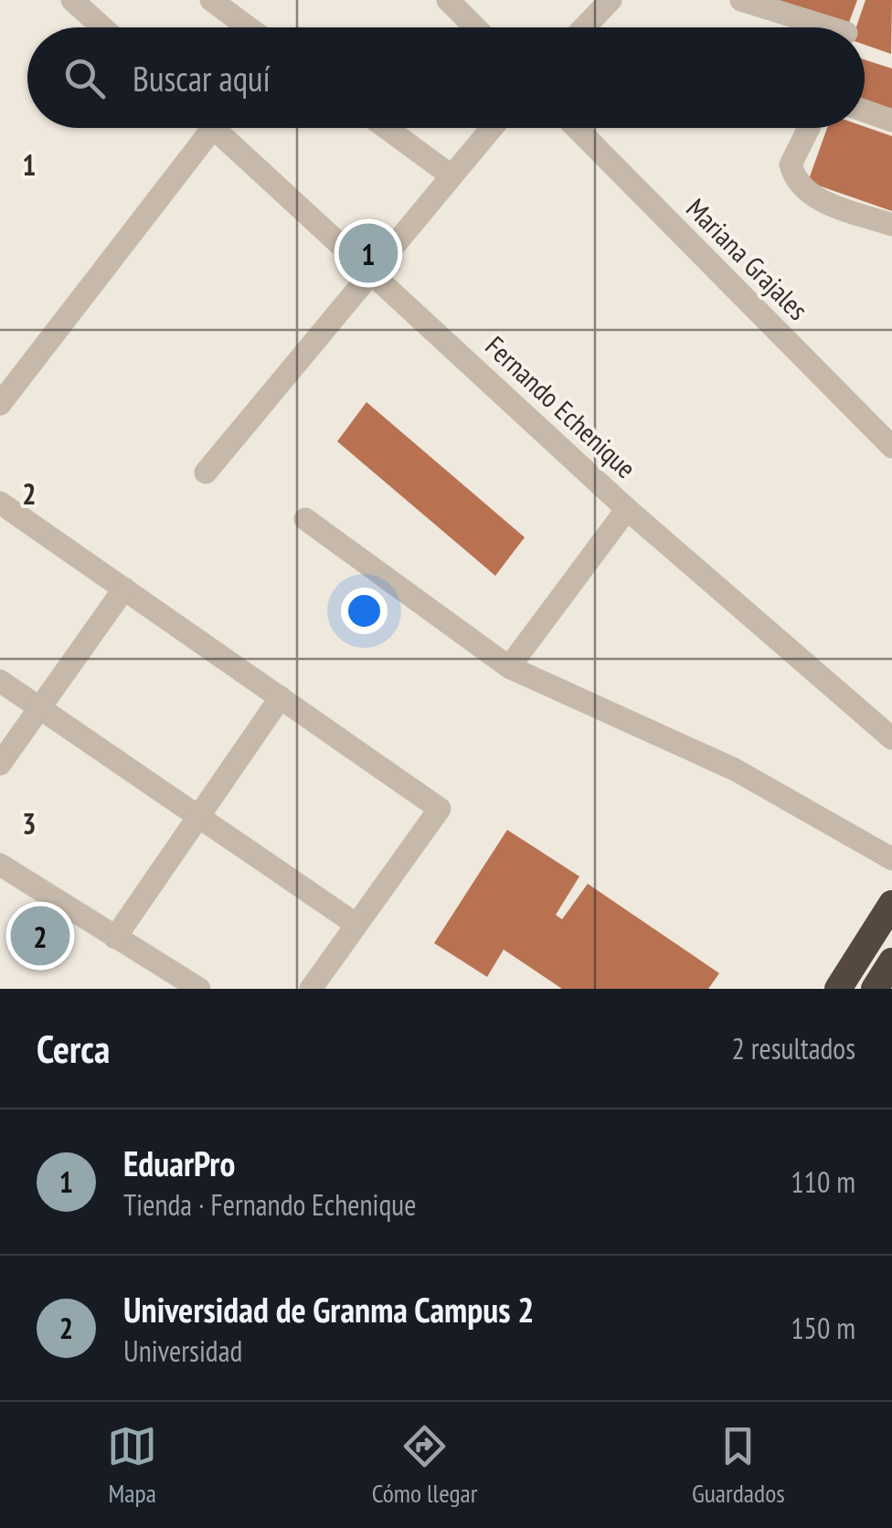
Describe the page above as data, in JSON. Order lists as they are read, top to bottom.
{
  "streets": {
    "street": ["Mariana Grajales", "Fernando Echenique"]
  },
  "page": {
    "search": "Buscar aquí",
    "pins": ["1", "2"],
    "heading": ["Cerca", "2 resultados"],
    "list": [
      {
        "mark": "1",
        "name": "EduarPro",
        "note": "Tienda · Fernando Echenique",
        "value": "110 m"
      },
      {
        "mark": "2",
        "name": "Universidad de Granma Campus 2",
        "note": "Universidad",
        "value": "150 m"
      }
    ],
    "nav": ["Mapa", "Cómo llegar", "Guardados"]
  },
  "grid": {
    "rows": ["1", "2", "3"]
  }
}
